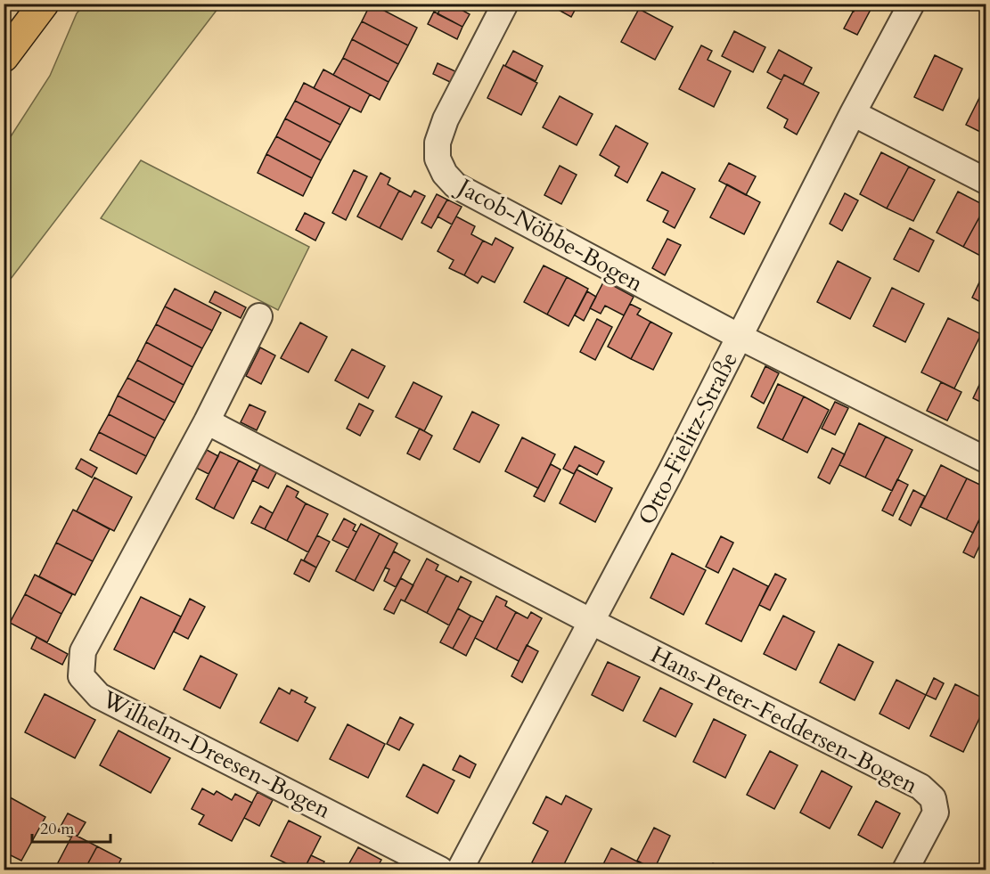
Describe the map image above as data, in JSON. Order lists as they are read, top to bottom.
{
  "streets": {
    "street": [
      "Jacob-Nöbbe-Bogen",
      "Otto-Fielitz-Straße",
      "Hans-Peter-Feddersen-Bogen",
      "Wilhelm-Dreesen-Bogen"
    ]
  },
  "crossings": [
    ["Jacob-Nöbbe-Bogen", "Otto-Fielitz-Straße"],
    ["Otto-Fielitz-Straße", "Hans-Peter-Feddersen-Bogen"]
  ],
  "scale_bar": "20 m"
}
